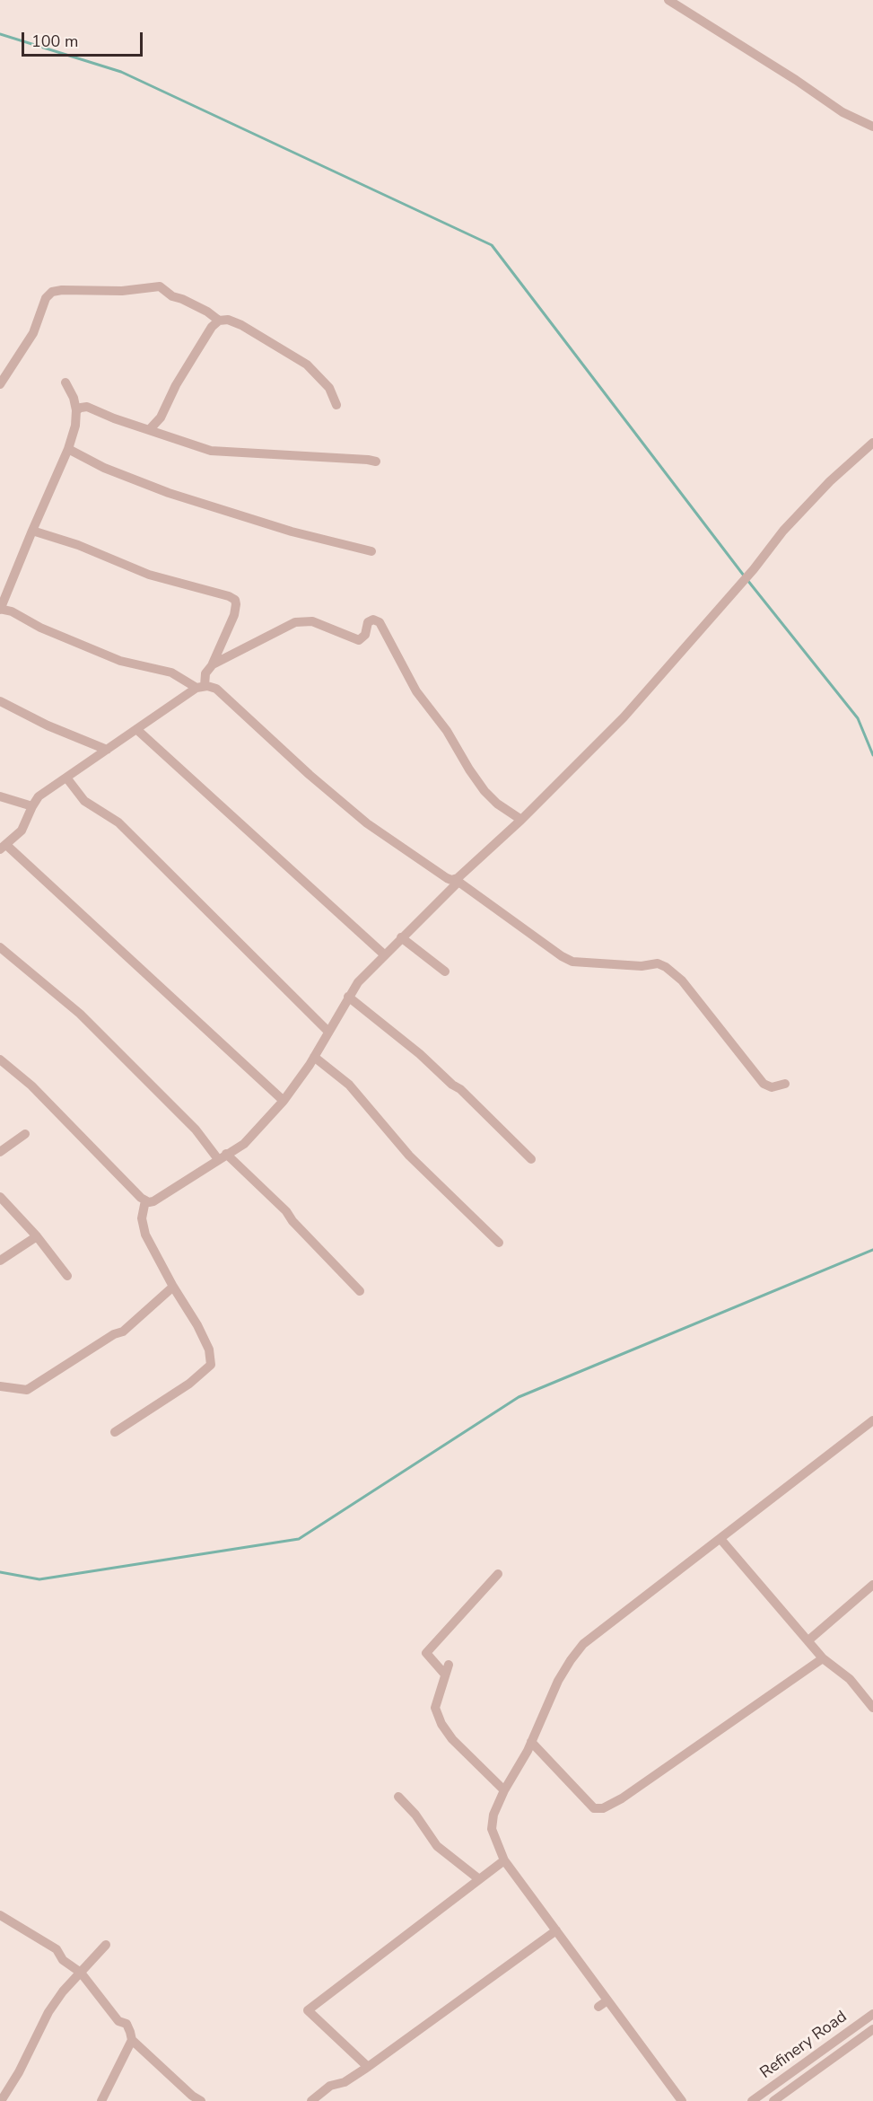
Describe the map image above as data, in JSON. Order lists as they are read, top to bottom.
{
  "streets": {
    "street": ["Refinery Road"]
  },
  "scale_bar": "100 m"
}
